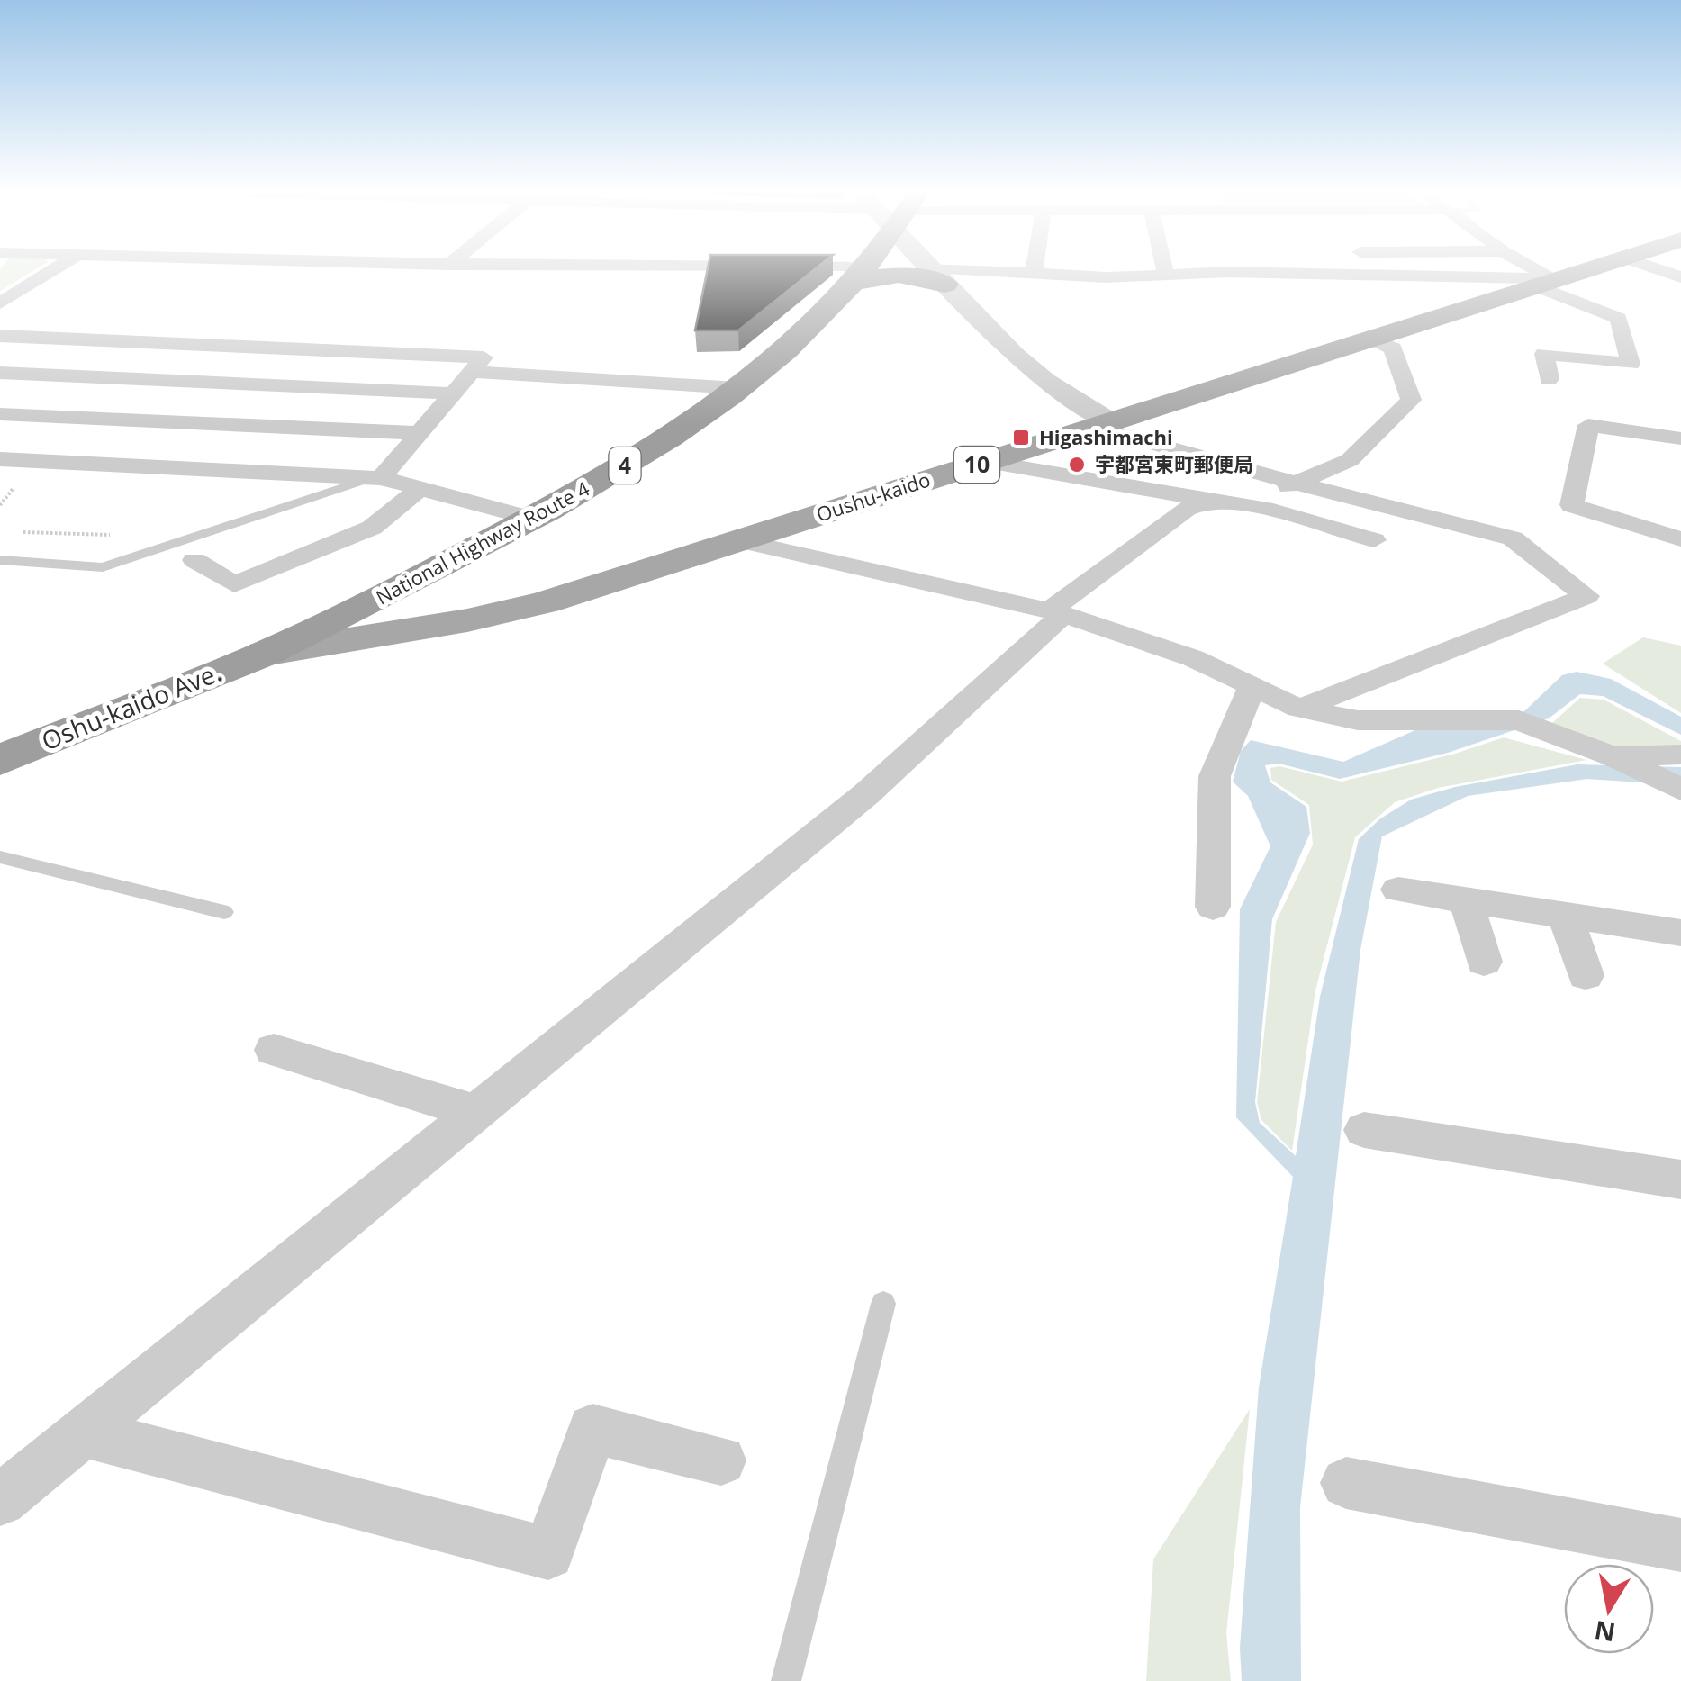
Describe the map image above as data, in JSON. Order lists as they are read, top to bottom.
{
  "streets": {
    "highway": ["4", "National Highway Route 4", "Oshu-kaido Ave."],
    "main road": ["10", "Oushu-kaido"]
  },
  "crossings": [
    ["Oushu-kaido", "National Highway Route 4"],
    ["Oushu-kaido", "Oshu-kaido Ave."],
    ["National Highway Route 4", "Oshu-kaido Ave."]
  ],
  "places": {
    "transit": ["Higashimachi"],
    "other": ["宇都宮東町郵便局"]
  },
  "north": "bottom"
}
